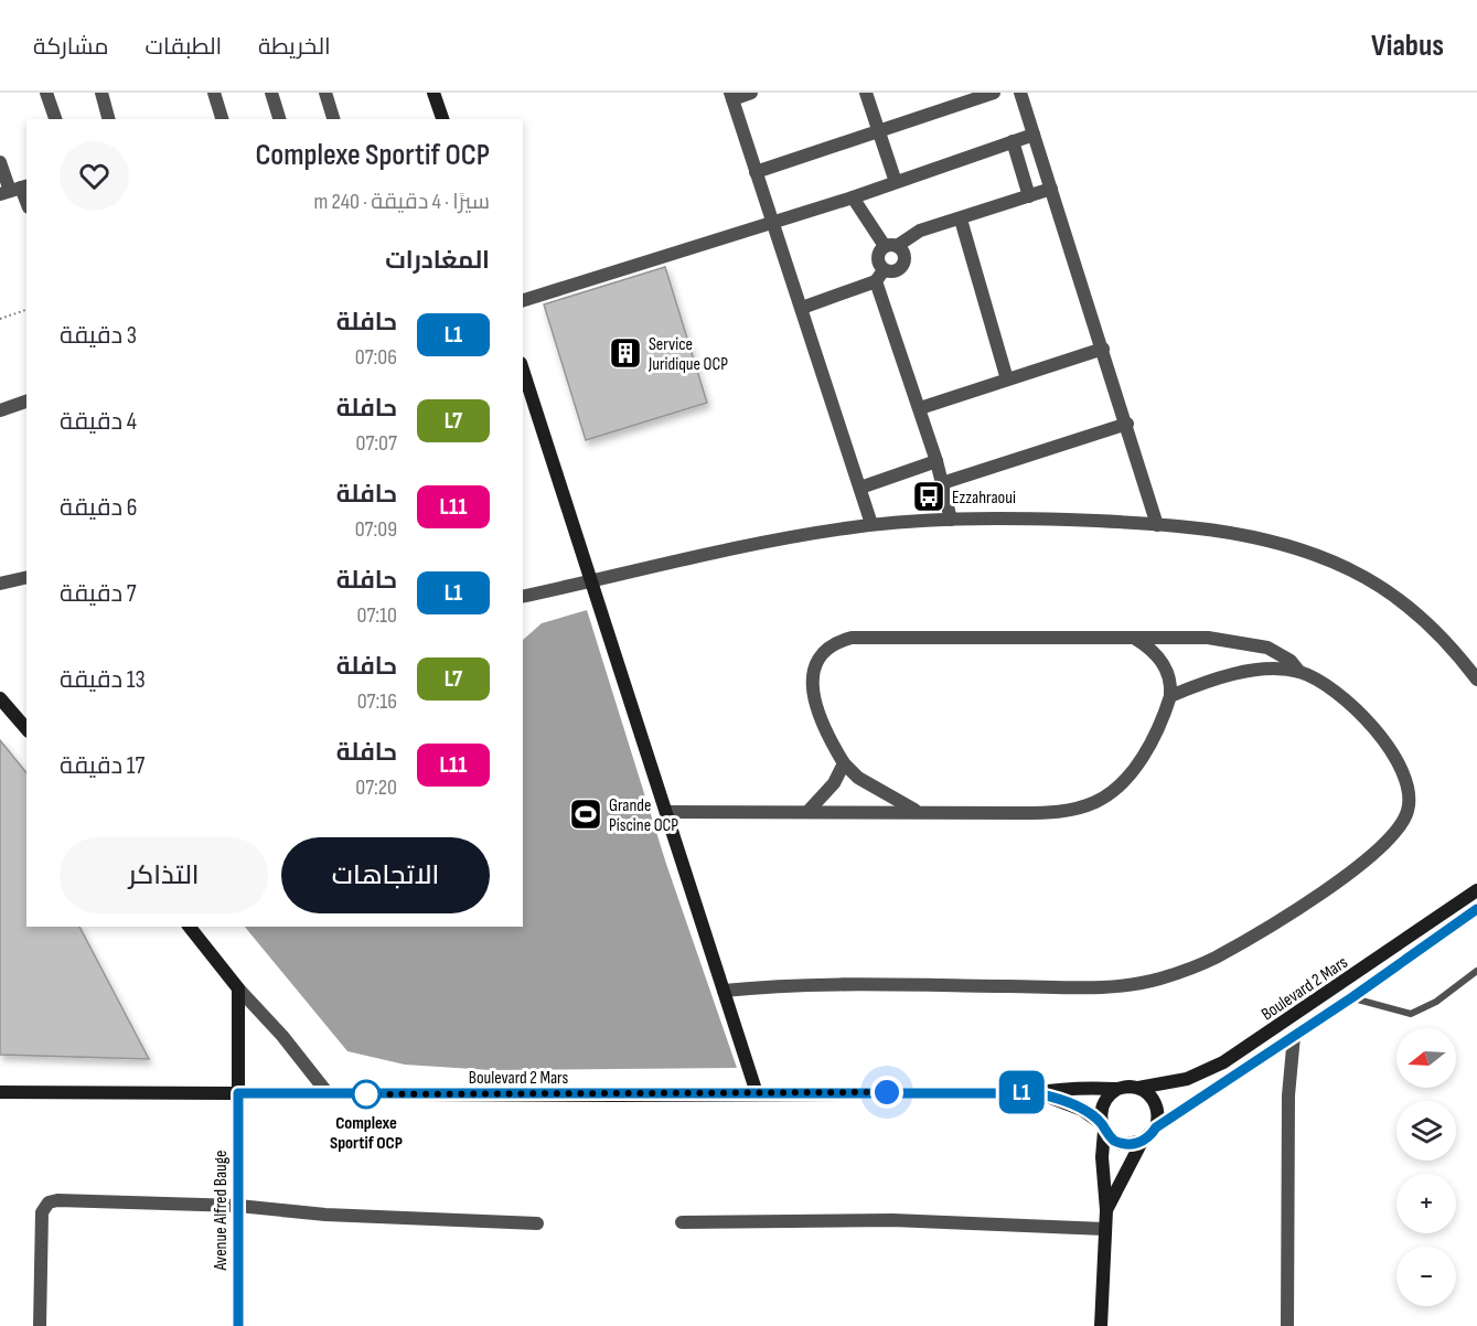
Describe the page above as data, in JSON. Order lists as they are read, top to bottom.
{
  "streets": {
    "street": ["Boulevard 2 Mars", "Avenue Alfred Bauge"]
  },
  "crossings": [
    ["Boulevard 2 Mars", "Avenue Alfred Bauge"]
  ],
  "places": {
    "building": ["Service Juridique OCP"],
    "bus stop": ["Ezzahraoui"],
    "sports": ["Grande Piscine OCP"],
    "other": ["Complexe Sportif OCP"]
  },
  "lines": ["bus line L1"],
  "north": "left",
  "page": {
    "header": "Viabus",
    "nav": ["الخريطة", "الطبقات", "مشاركة"],
    "on_map": "L1",
    "heading": [
      ["Complexe Sportif OCP", "سيرًا · 4 دقيقة · 240 m"],
      "المغادرات"
    ],
    "list": [
      {
        "mark": "L1",
        "name": "حافلة",
        "note": "07:06",
        "value": "3 دقيقة"
      },
      {
        "mark": "L7",
        "name": "حافلة",
        "note": "07:07",
        "value": "4 دقيقة"
      },
      {
        "mark": "L11",
        "name": "حافلة",
        "note": "07:09",
        "value": "6 دقيقة"
      },
      {
        "mark": "L1",
        "name": "حافلة",
        "note": "07:10",
        "value": "7 دقيقة"
      },
      {
        "mark": "L7",
        "name": "حافلة",
        "note": "07:16",
        "value": "13 دقيقة"
      },
      {
        "mark": "L11",
        "name": "حافلة",
        "note": "07:20",
        "value": "17 دقيقة"
      }
    ],
    "buttons": ["الاتجاهات", "التذاكر"],
    "map_buttons": ["+", "−"]
  }
}
